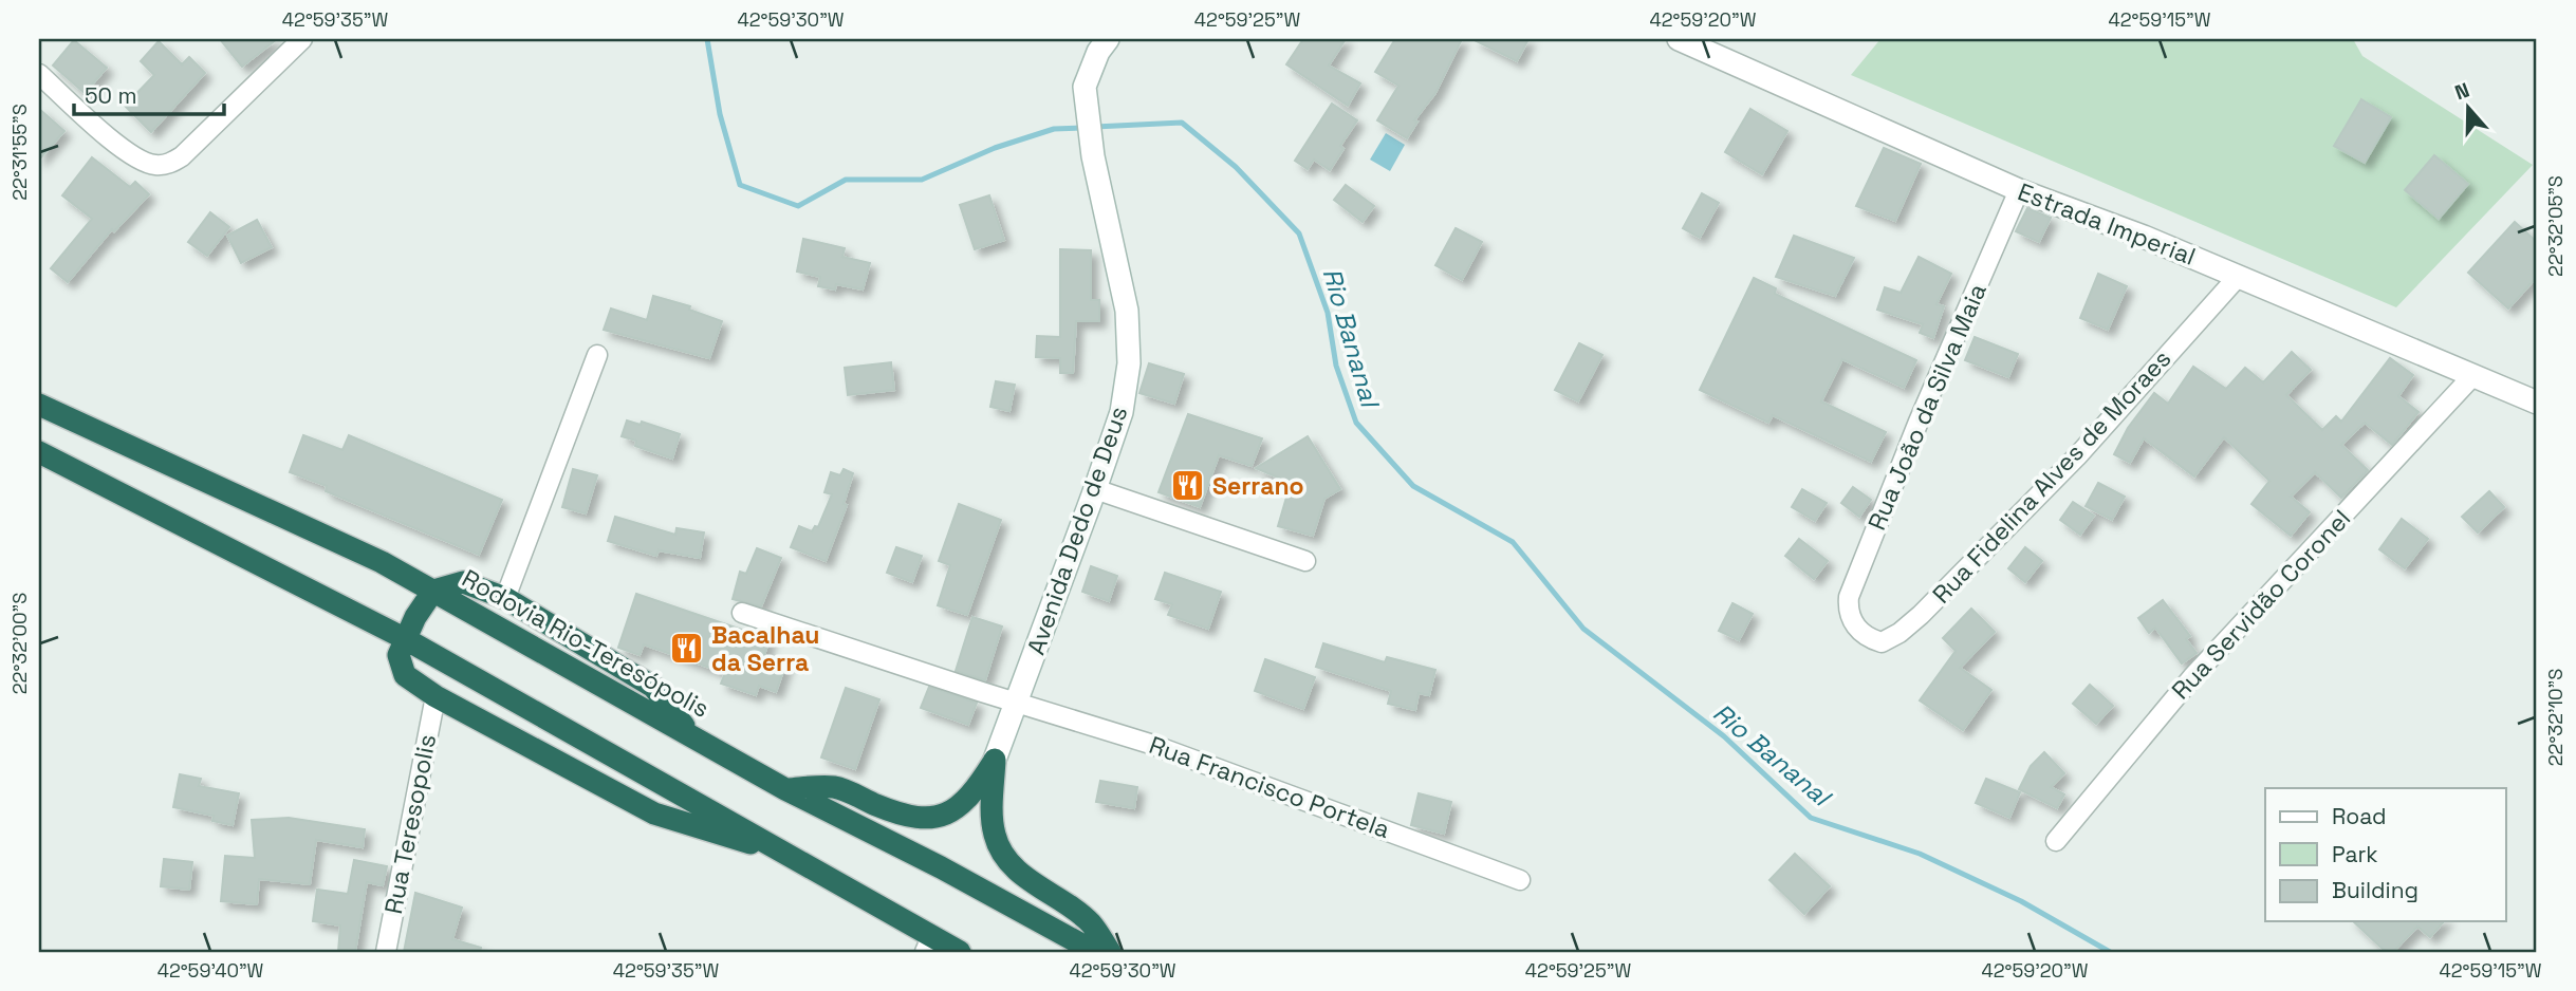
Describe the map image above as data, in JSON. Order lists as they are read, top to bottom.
{
  "streets": {
    "highway": ["Rodovia Rio-Teresópolis"],
    "street": [
      "Estrada Imperial",
      "Rua João da Silva Maia",
      "Rua Fidelina Alves de Moraes",
      "Avenida Dedo de Deus",
      "Rua Servidão Coronel",
      "Rua Francisco Portela",
      "Rua Teresopolis"
    ]
  },
  "crossings": [
    ["Estrada Imperial", "Rua João da Silva Maia"],
    ["Estrada Imperial", "Rua Fidelina Alves de Moraes"],
    ["Estrada Imperial", "Rua Servidão Coronel"],
    ["Rua João da Silva Maia", "Rua Fidelina Alves de Moraes"],
    ["Avenida Dedo de Deus", "Rua Francisco Portela"]
  ],
  "water": ["Rio Bananal"],
  "places": {
    "restaurant": ["Serrano", "Bacalhau da Serra"]
  },
  "legend": ["Road", "Park", "Building"],
  "scale_bar": "50 m",
  "north": "top",
  "coordinates": [
    "42°59'35\"W",
    "42°59'30\"W",
    "42°59'25\"W",
    "42°59'20\"W",
    "42°59'15\"W",
    "22°31'55\"S",
    "22°32'05\"S",
    "22°32'00\"S",
    "22°32'10\"S",
    "42°59'40\"W"
  ]
}
